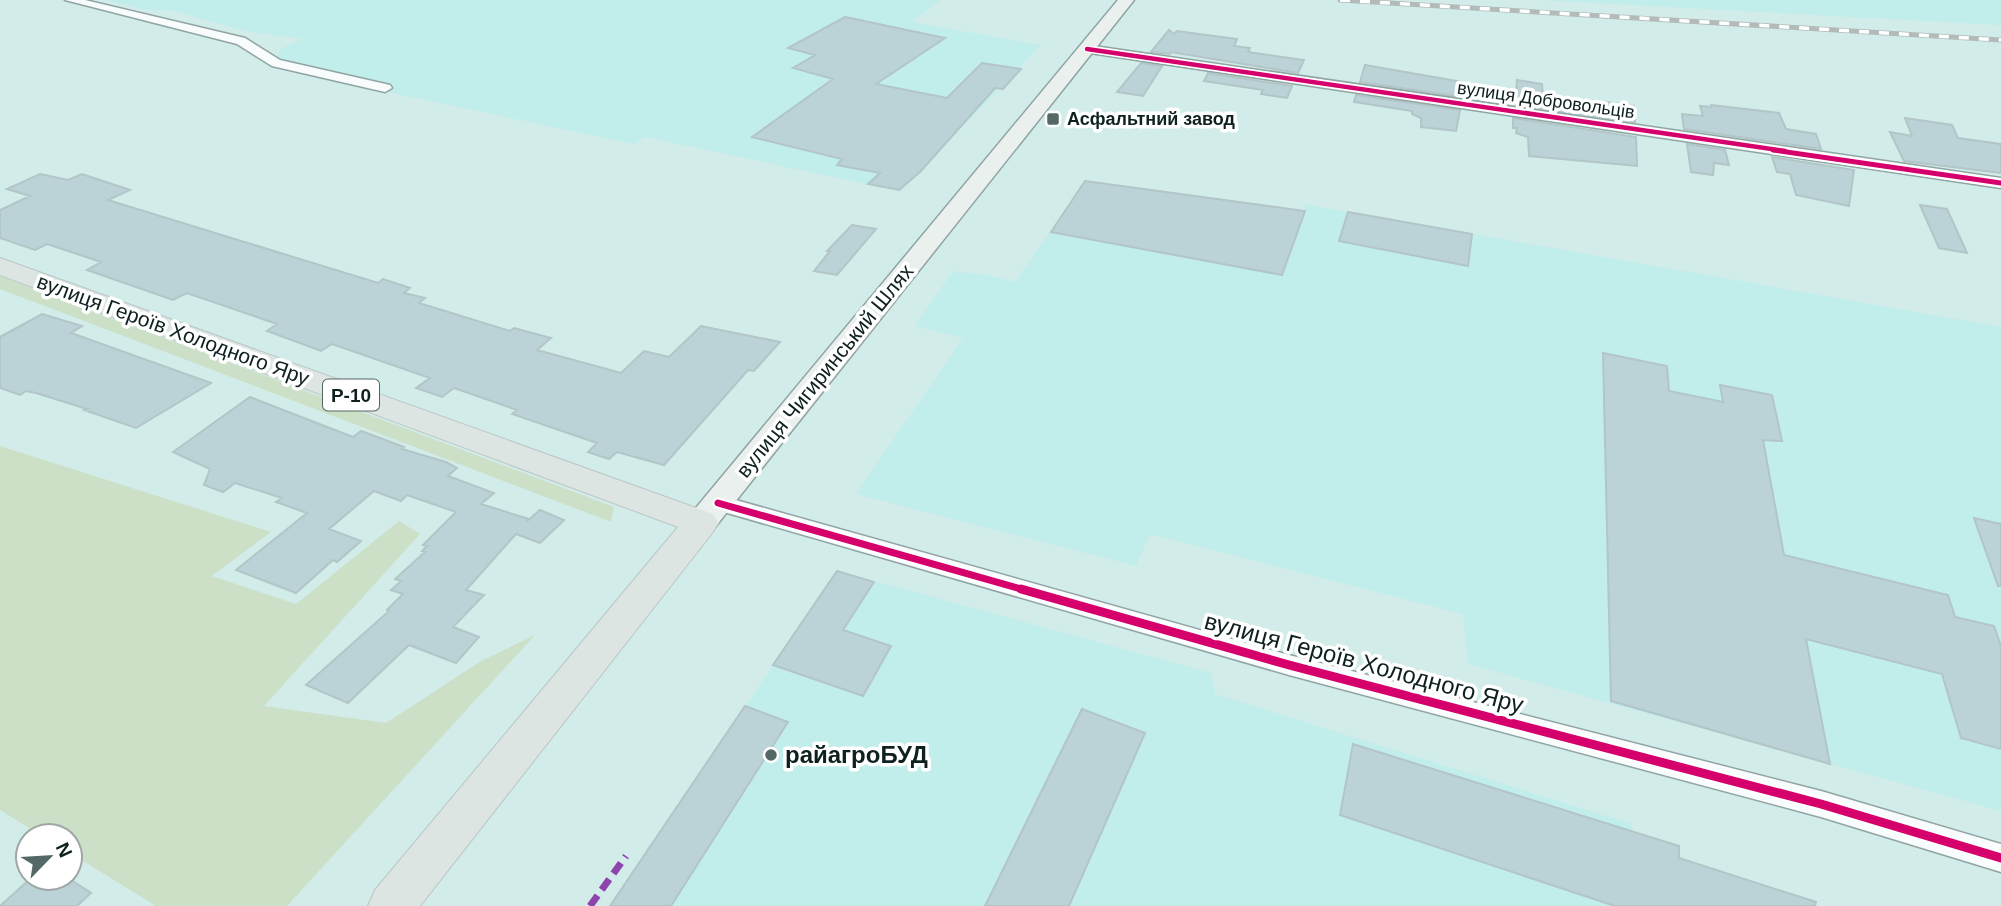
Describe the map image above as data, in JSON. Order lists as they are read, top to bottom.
{
  "streets": {
    "main road": ["вулиця Героїв Холодного Яру", "вулиця Чигиринський Шлях", "Р-10"],
    "street": ["вулиця Добровольців"]
  },
  "crossings": [
    ["вулиця Добровольців", "вулиця Чигиринський Шлях"],
    ["вулиця Героїв Холодного Яру", "вулиця Чигиринський Шлях"]
  ],
  "places": {
    "transit": ["Асфальтний завод"],
    "other": ["райагроБУД"]
  },
  "north": "top right"
}
